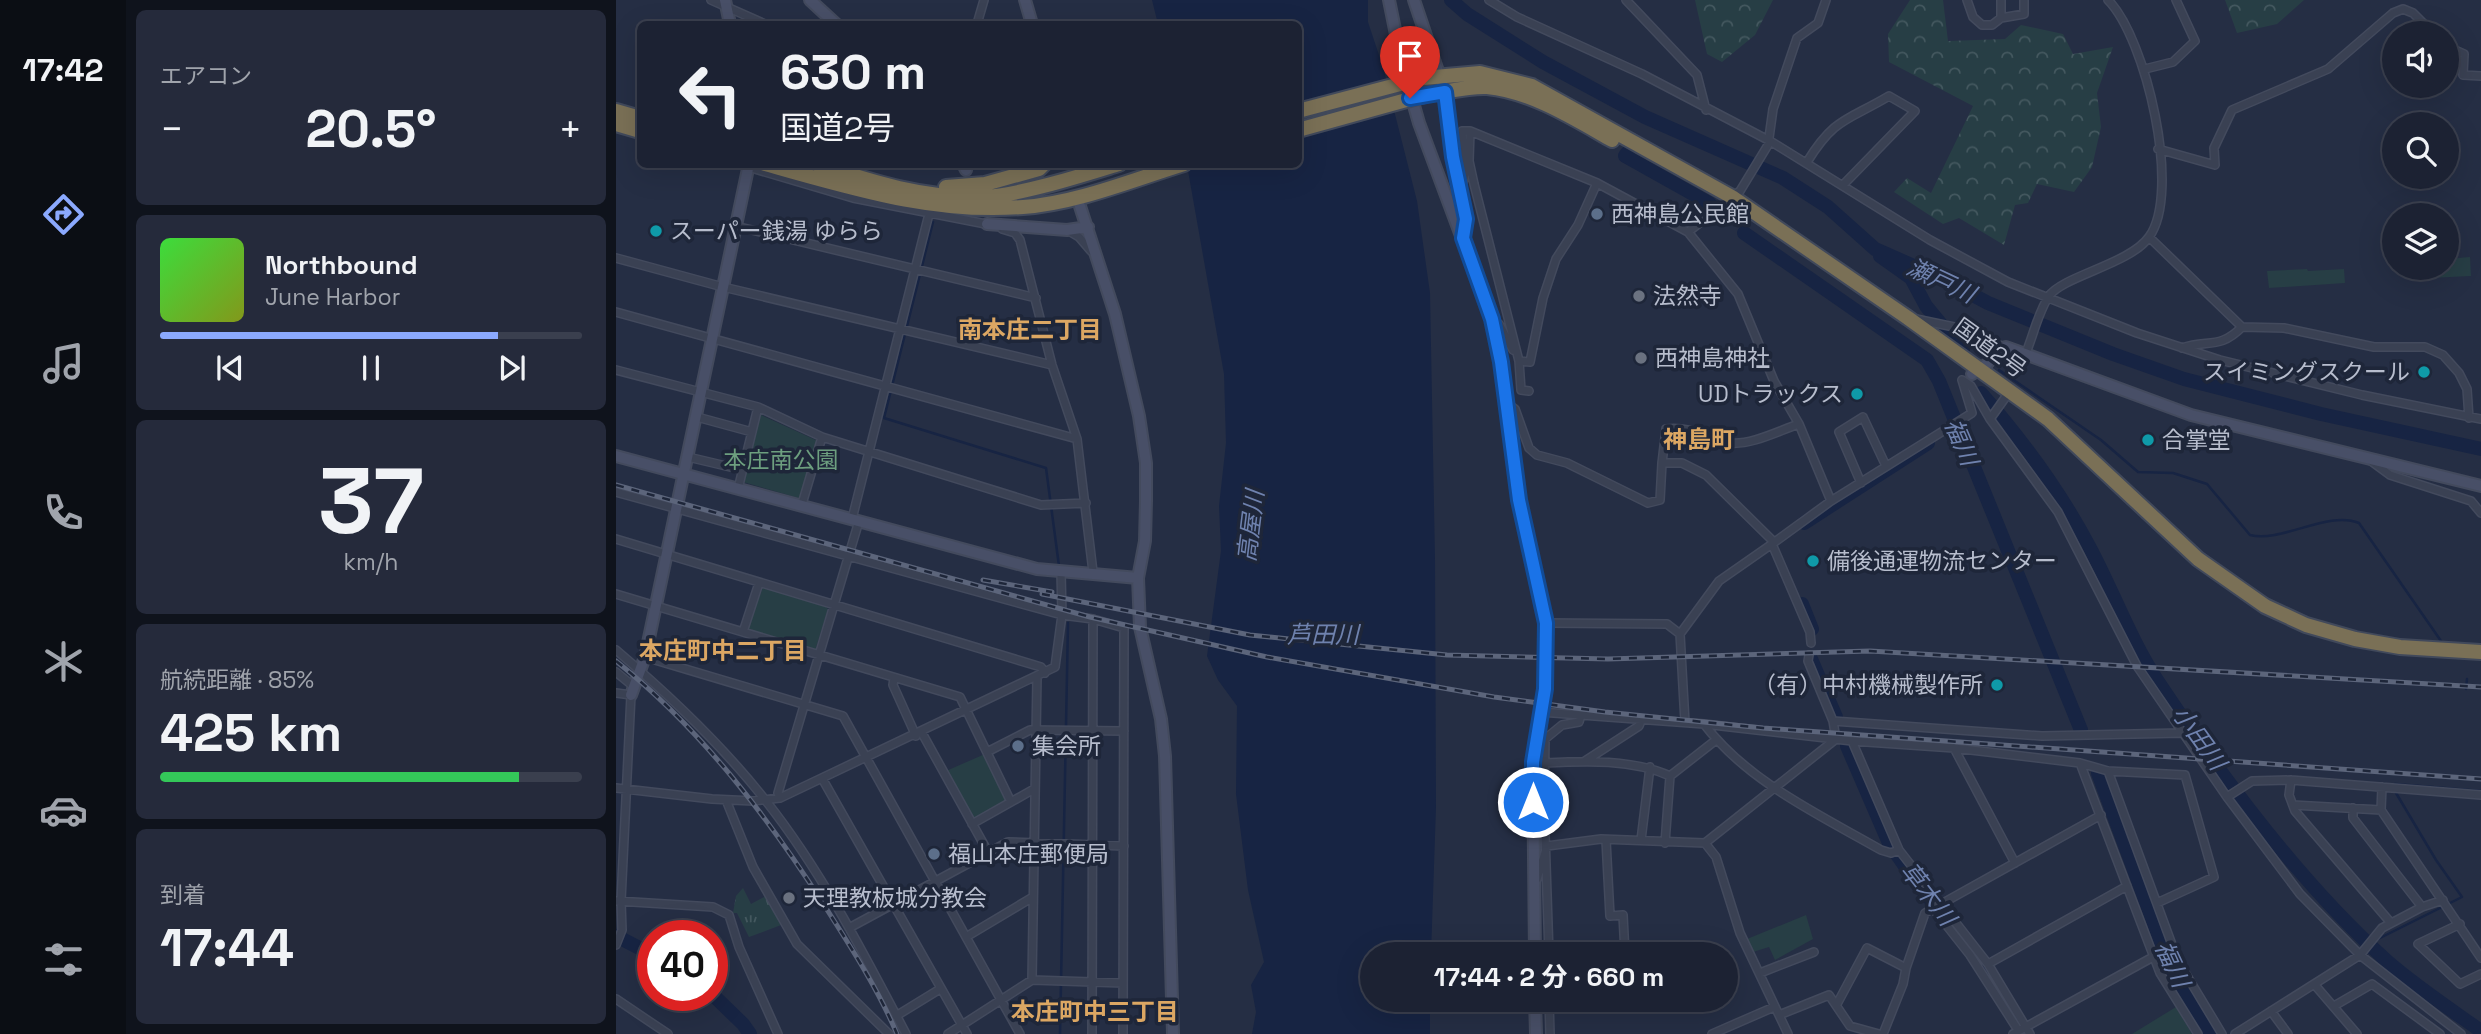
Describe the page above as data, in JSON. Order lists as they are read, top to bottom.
{
  "streets": {
    "highway": ["国道2号"]
  },
  "districts": [
    "南本庄二丁目",
    "神島町",
    "本庄町中二丁目",
    "本庄町中三丁目"
  ],
  "water": [
    "瀬戸川",
    "福川",
    "高屋川",
    "芦田川",
    "小田川",
    "草木川"
  ],
  "parks": ["本庄南公園"],
  "places": [
    "西神島公民館",
    "スーパー銭湯 ゆらら",
    "法然寺",
    "西神島神社",
    "スイミングスクール",
    "UDトラックス",
    "合掌堂",
    "備後通運物流センター",
    "（有）中村機械製作所",
    "集会所",
    "福山本庄郵便局",
    "天理教板城分教会"
  ],
  "page": {
    "tabs": "17:42",
    "tile": [
      "エアコン",
      ["37", "km/h"],
      ["航続距離 · 85%", "425 km"],
      ["到着", "17:44"]
    ],
    "turn": ["630 m", "国道2号"],
    "heat": ["−", "20.5°", "+"],
    "song": ["Northbound", "June Harbor"],
    "limit": "40",
    "trip": "17:44 · 2 分 · 660 m"
  }
}
